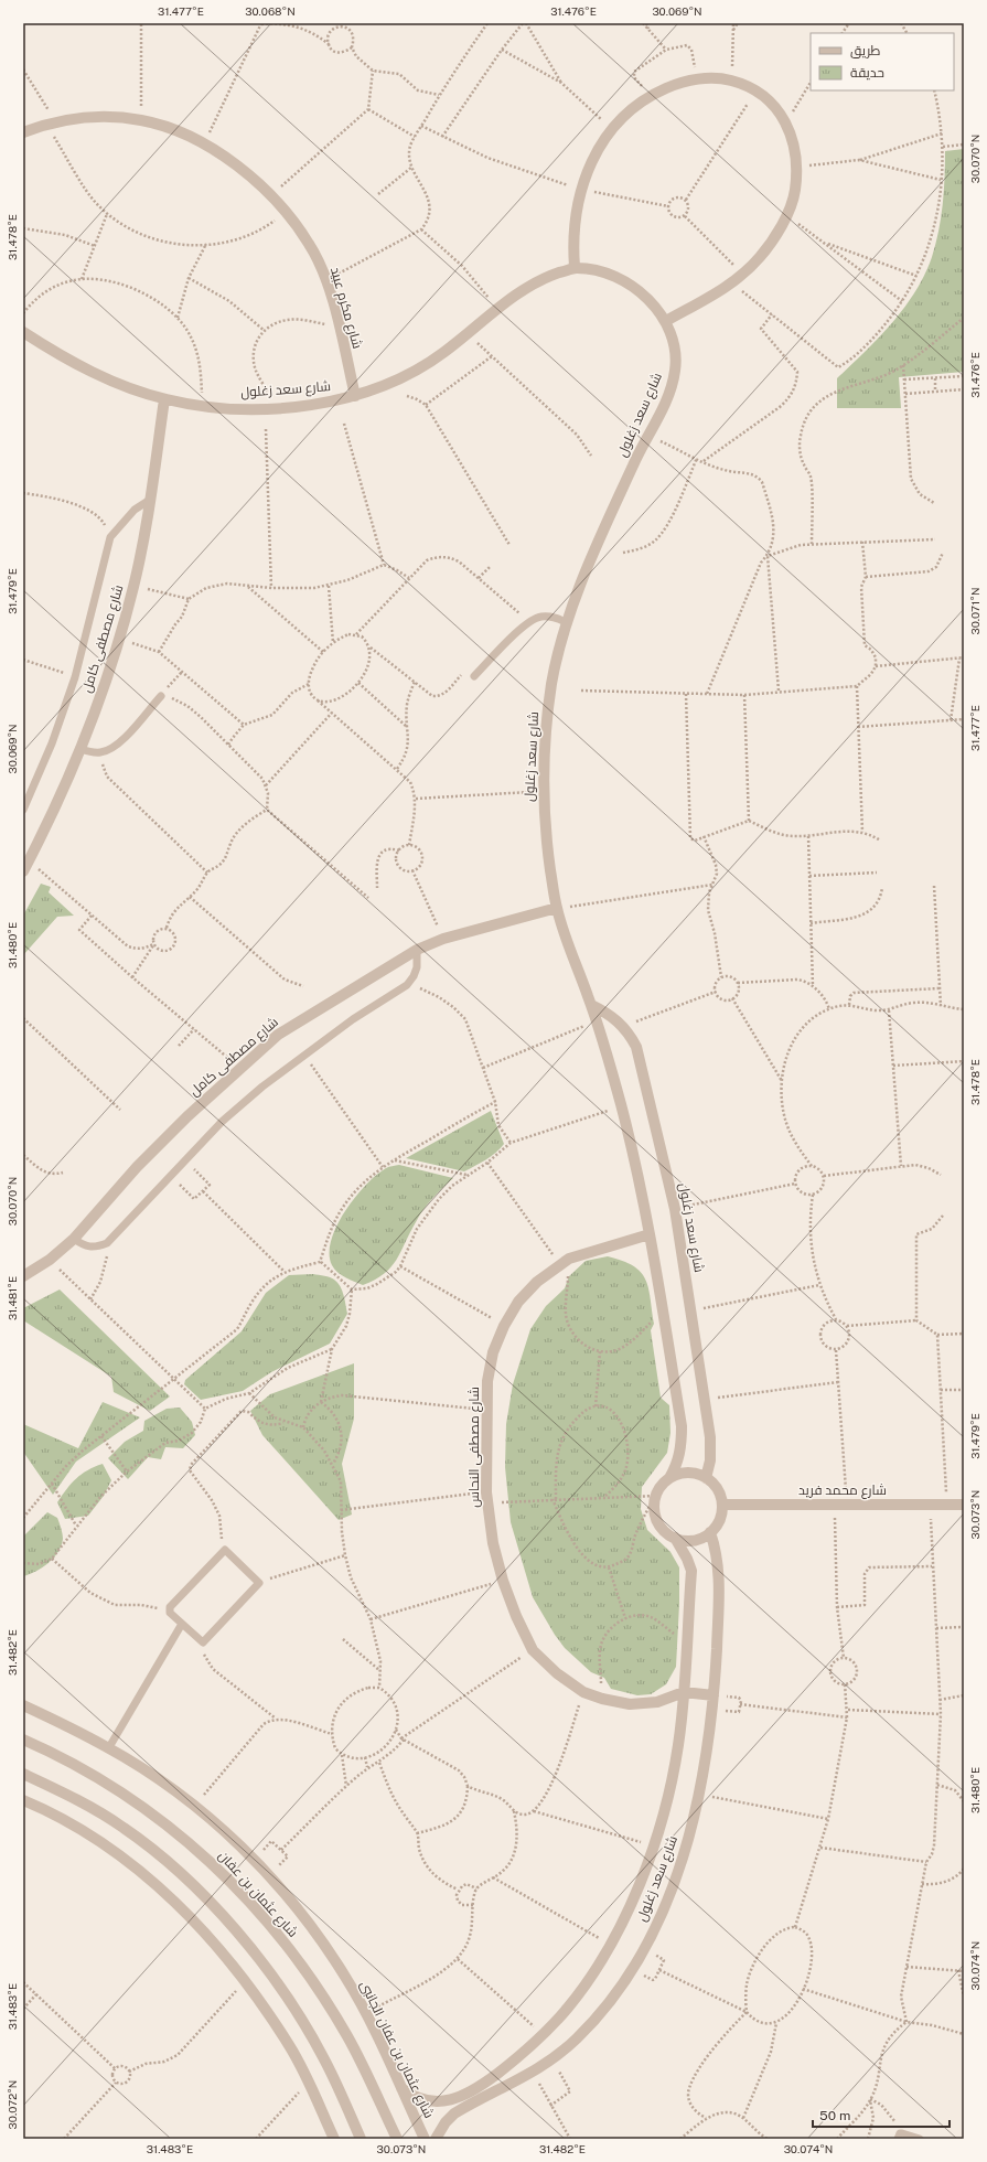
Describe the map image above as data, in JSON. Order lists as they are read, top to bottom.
{
  "streets": {
    "street": [
      "شارع مكرم عبيد",
      "شارع سعد زغلول",
      "شارع مصطفى كامل",
      "شارع مصطفى النحاس",
      "شارع محمد فريد",
      "شارع عثمان بن عفان",
      "شارع عثمان بن عفان الجانبى"
    ]
  },
  "crossings": [
    ["شارع مكرم عبيد", "شارع سعد زغلول"],
    ["شارع سعد زغلول", "شارع مصطفى كامل"],
    ["شارع سعد زغلول", "شارع مصطفى النحاس"],
    ["شارع سعد زغلول", "شارع محمد فريد"],
    ["شارع سعد زغلول", "شارع عثمان بن عفان الجانبى"]
  ],
  "legend": ["طريق", "حديقة"],
  "scale_bar": "50 m",
  "coordinates": [
    "31.477°E",
    "30.068°N",
    "31.476°E",
    "30.069°N",
    "30.070°N",
    "31.478°E",
    "31.479°E",
    "30.071°N",
    "31.480°E",
    "31.481°E",
    "30.073°N",
    "31.482°E",
    "30.074°N",
    "31.483°E",
    "30.072°N"
  ]
}
